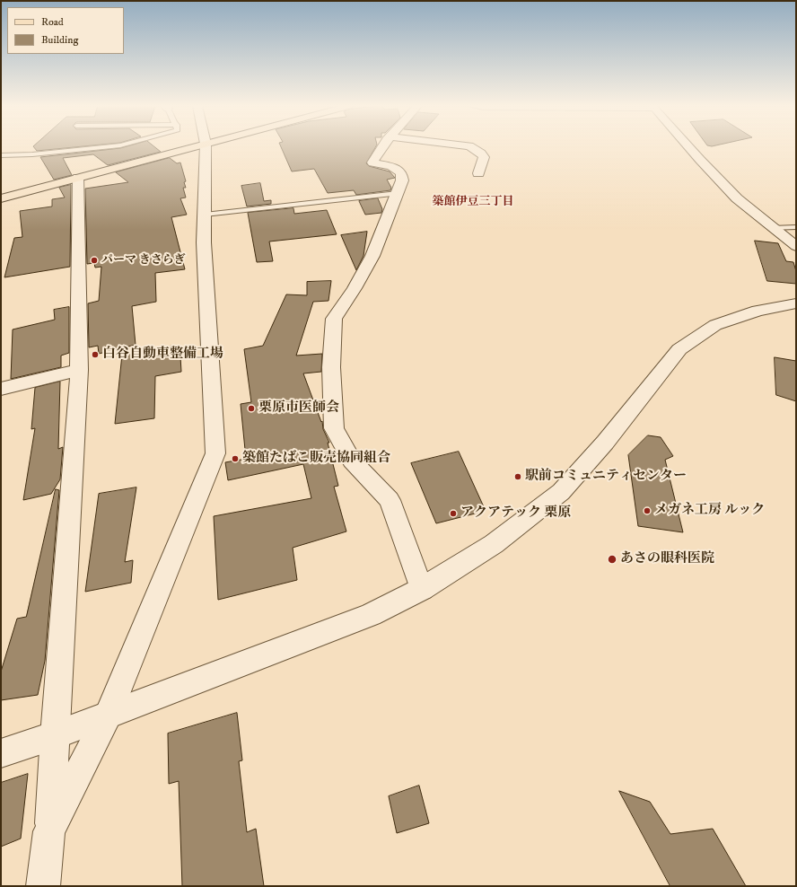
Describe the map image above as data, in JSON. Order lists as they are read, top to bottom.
{
  "districts": ["築館伊豆三丁目"],
  "places": [
    "パーマ きさらぎ",
    "白谷自動車整備工場",
    "栗原市医師会",
    "築館たばこ販売協同組合",
    "駅前コミュニティセンター",
    "メガネ工房 ルック",
    "アクアテック 栗原",
    "あさの眼科医院"
  ],
  "legend": ["Road", "Building"]
}
